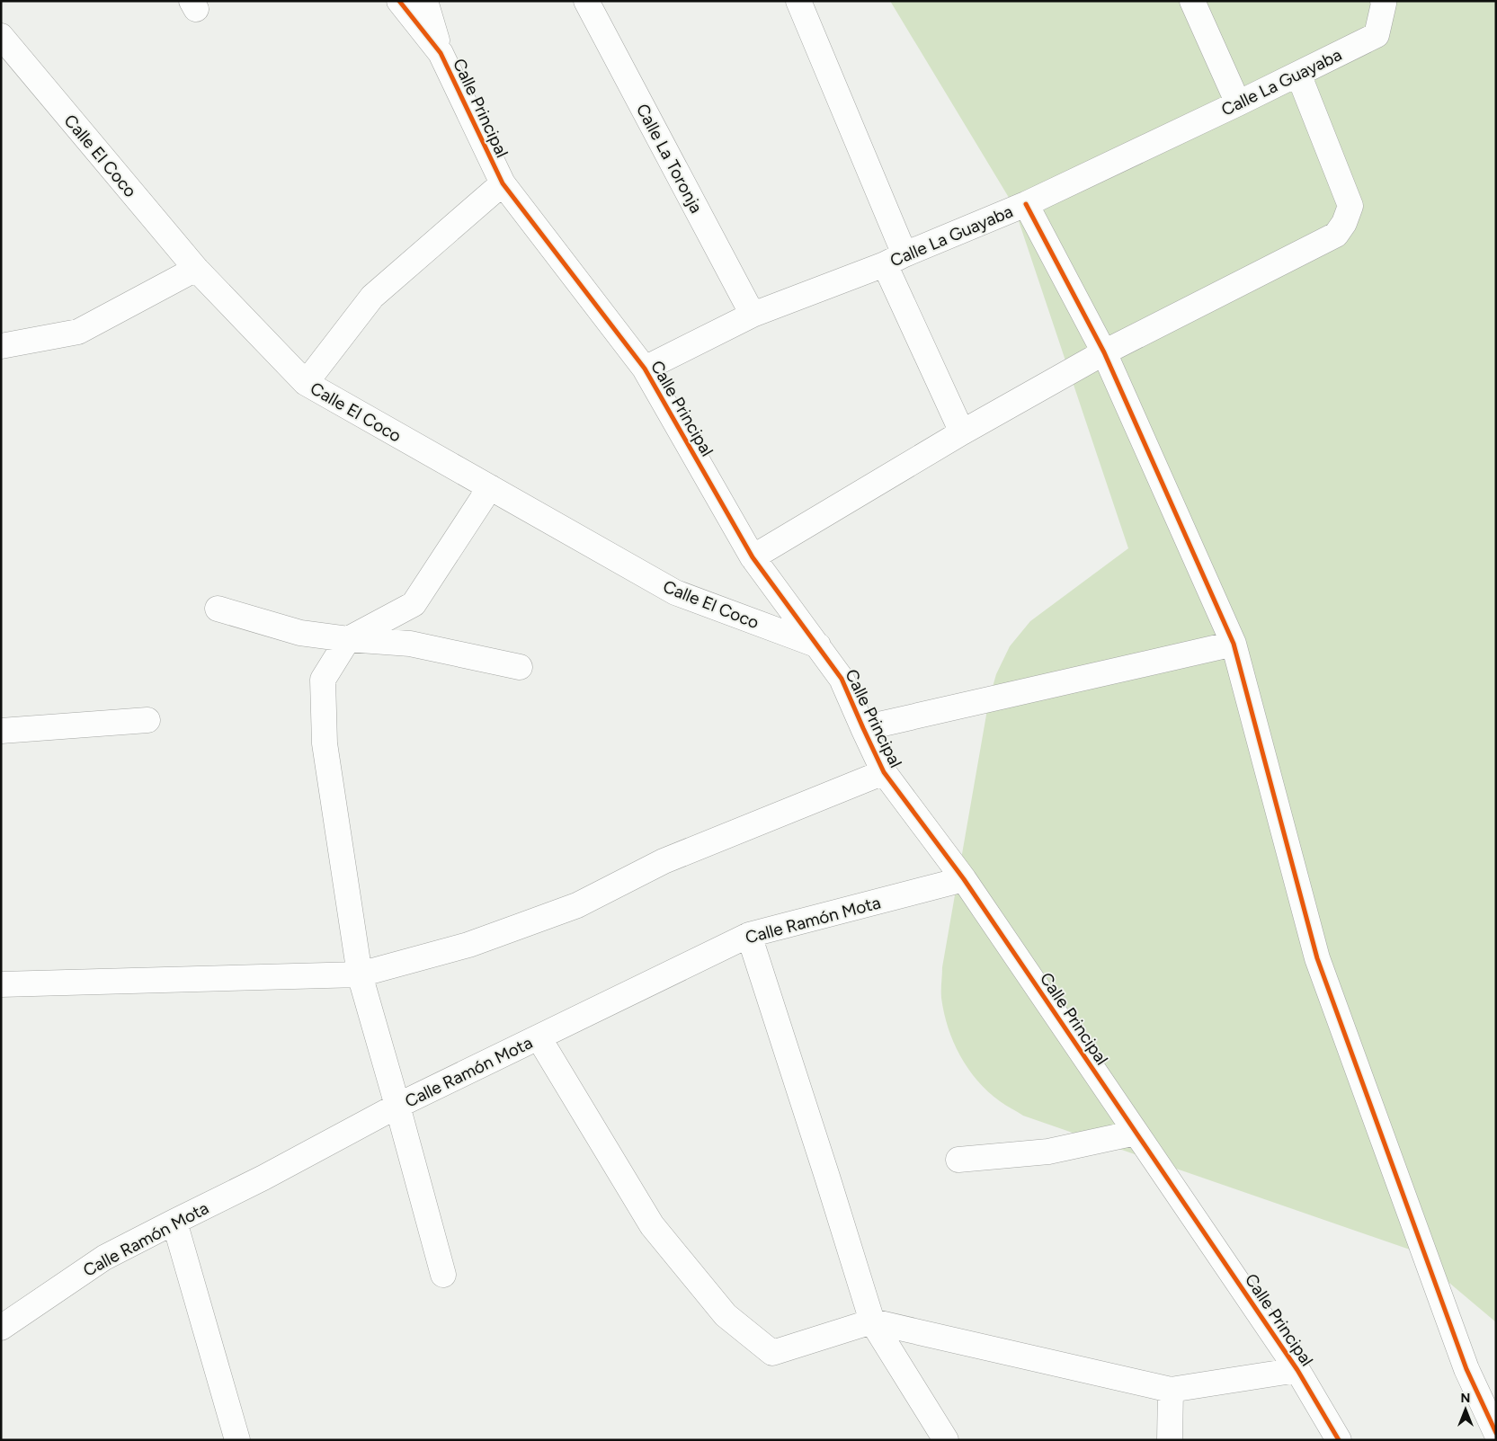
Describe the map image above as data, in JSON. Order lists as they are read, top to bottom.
{
  "streets": {
    "street": [
      "Calle La Guayaba",
      "Calle Principal",
      "Calle El Coco",
      "Calle La Toronja",
      "Calle Ramón Mota"
    ]
  },
  "crossings": [
    ["Calle La Guayaba", "Calle Principal"],
    ["Calle La Guayaba", "Calle La Toronja"],
    ["Calle Principal", "Calle El Coco"],
    ["Calle Principal", "Calle Ramón Mota"]
  ],
  "north": "top"
}
